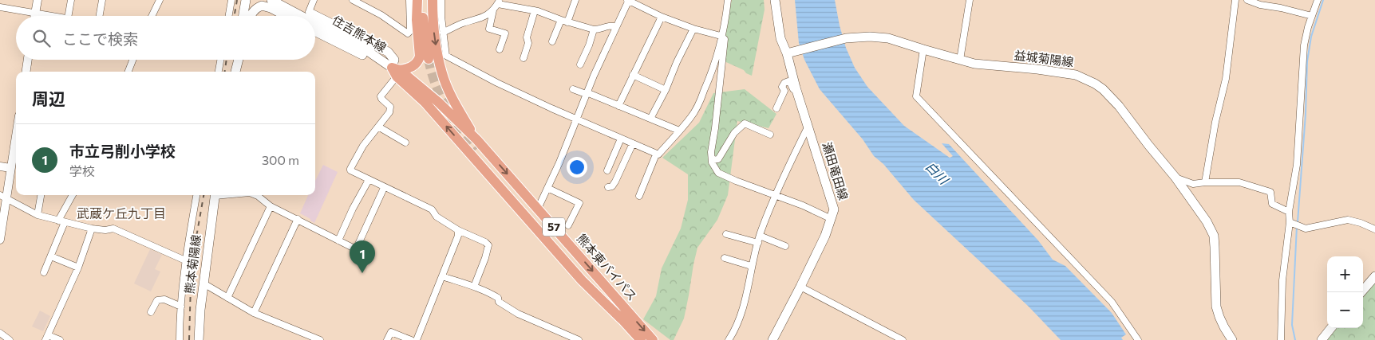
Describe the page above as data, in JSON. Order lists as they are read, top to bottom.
{
  "streets": {
    "highway": ["57", "熊本東バイパス"],
    "main road": [
      "住吉熊本線",
      "益城菊陽線",
      "瀬田竜田線",
      "熊本菊陽線"
    ]
  },
  "crossings": [
    ["益城菊陽線", "瀬田竜田線"],
    ["57", "熊本東バイパス"]
  ],
  "districts": ["武蔵ケ丘九丁目"],
  "water": ["白川"],
  "page": {
    "search": "ここで検索",
    "heading": "周辺",
    "list": [
      {
        "mark": "1",
        "name": "市立弓削小学校",
        "note": "学校",
        "value": "300 m"
      }
    ],
    "pins": "1",
    "map_buttons": ["+", "−"]
  }
}
